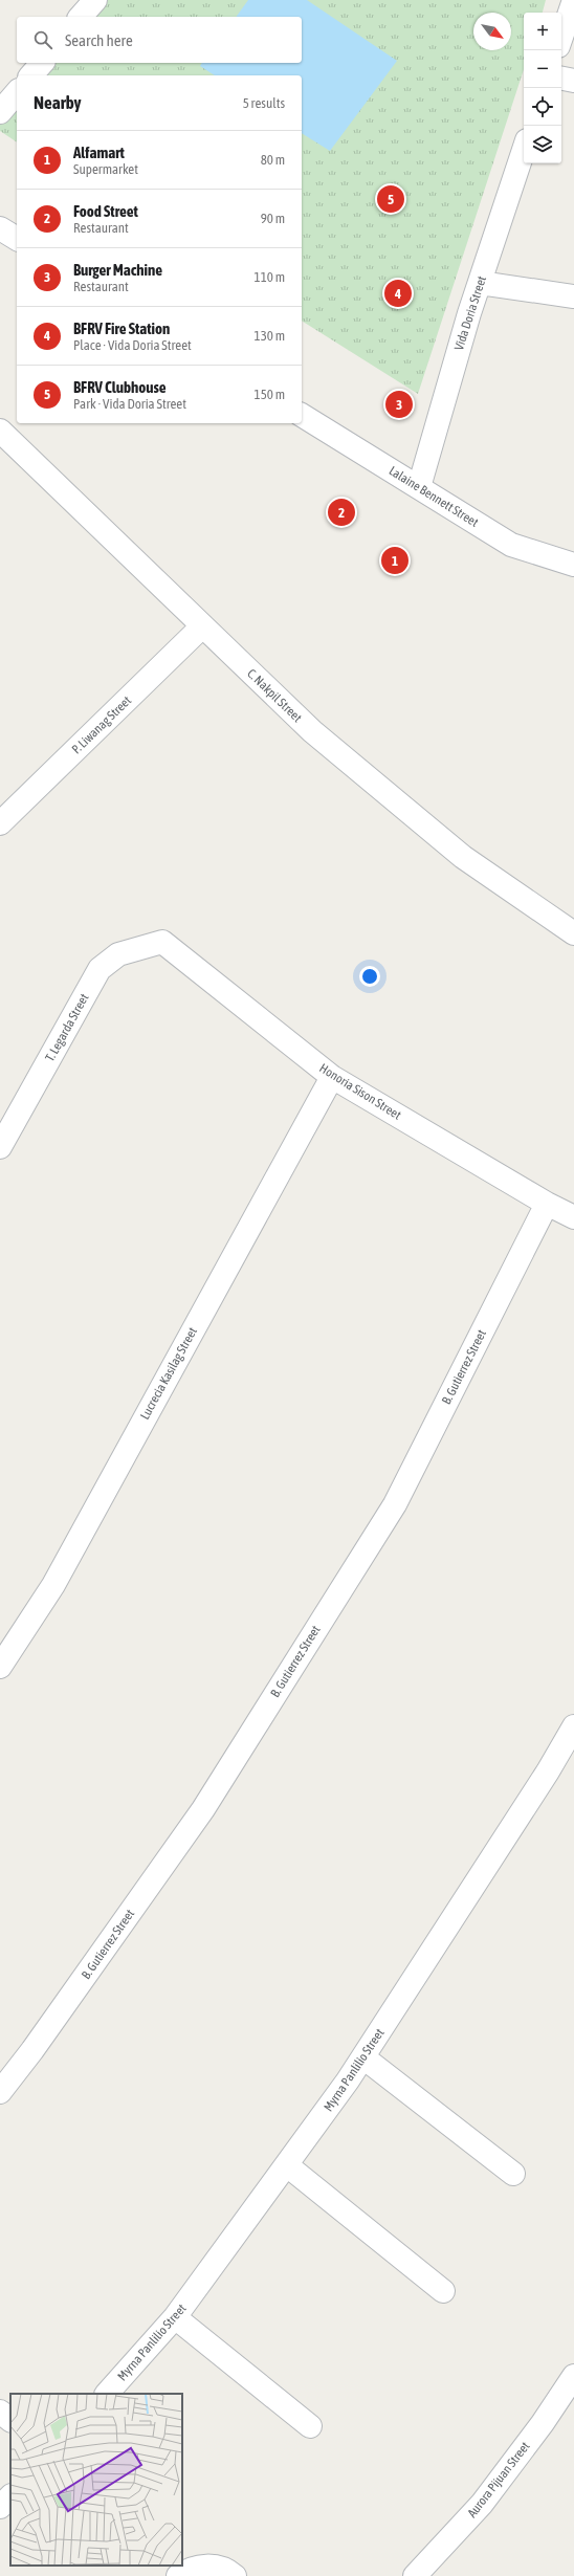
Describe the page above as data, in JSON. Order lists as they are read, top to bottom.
{
  "streets": {
    "street": [
      "Vida Doria Street",
      "Lalaine Bennett Street",
      "C. Nakpil Street",
      "P. Liwanag Street",
      "T. Legarda Street",
      "Honoria Sison Street",
      "B. Gutierrez Street",
      "Lucrecia Kasilag Street",
      "Myrna Panlilio Street",
      "Aurora Pijuan Street"
    ]
  },
  "crossings": [
    ["Vida Doria Street", "Lalaine Bennett Street"],
    ["C. Nakpil Street", "P. Liwanag Street"],
    ["T. Legarda Street", "Honoria Sison Street"],
    ["Honoria Sison Street", "B. Gutierrez Street"],
    ["Honoria Sison Street", "Lucrecia Kasilag Street"]
  ],
  "north": "bottom right",
  "page": {
    "map_buttons": ["+", "−"],
    "search": "Search here",
    "heading": ["Nearby", "5 results"],
    "list": [
      {
        "mark": "1",
        "name": "Alfamart",
        "note": "Supermarket",
        "value": "80 m"
      },
      {
        "mark": "2",
        "name": "Food Street",
        "note": "Restaurant",
        "value": "90 m"
      },
      {
        "mark": "3",
        "name": "Burger Machine",
        "note": "Restaurant",
        "value": "110 m"
      },
      {
        "mark": "4",
        "name": "BFRV Fire Station",
        "note": "Place · Vida Doria Street",
        "value": "130 m"
      },
      {
        "mark": "5",
        "name": "BFRV Clubhouse",
        "note": "Park · Vida Doria Street",
        "value": "150 m"
      }
    ],
    "pins": [
      "5",
      "4",
      "3",
      "2",
      "1"
    ]
  }
}
